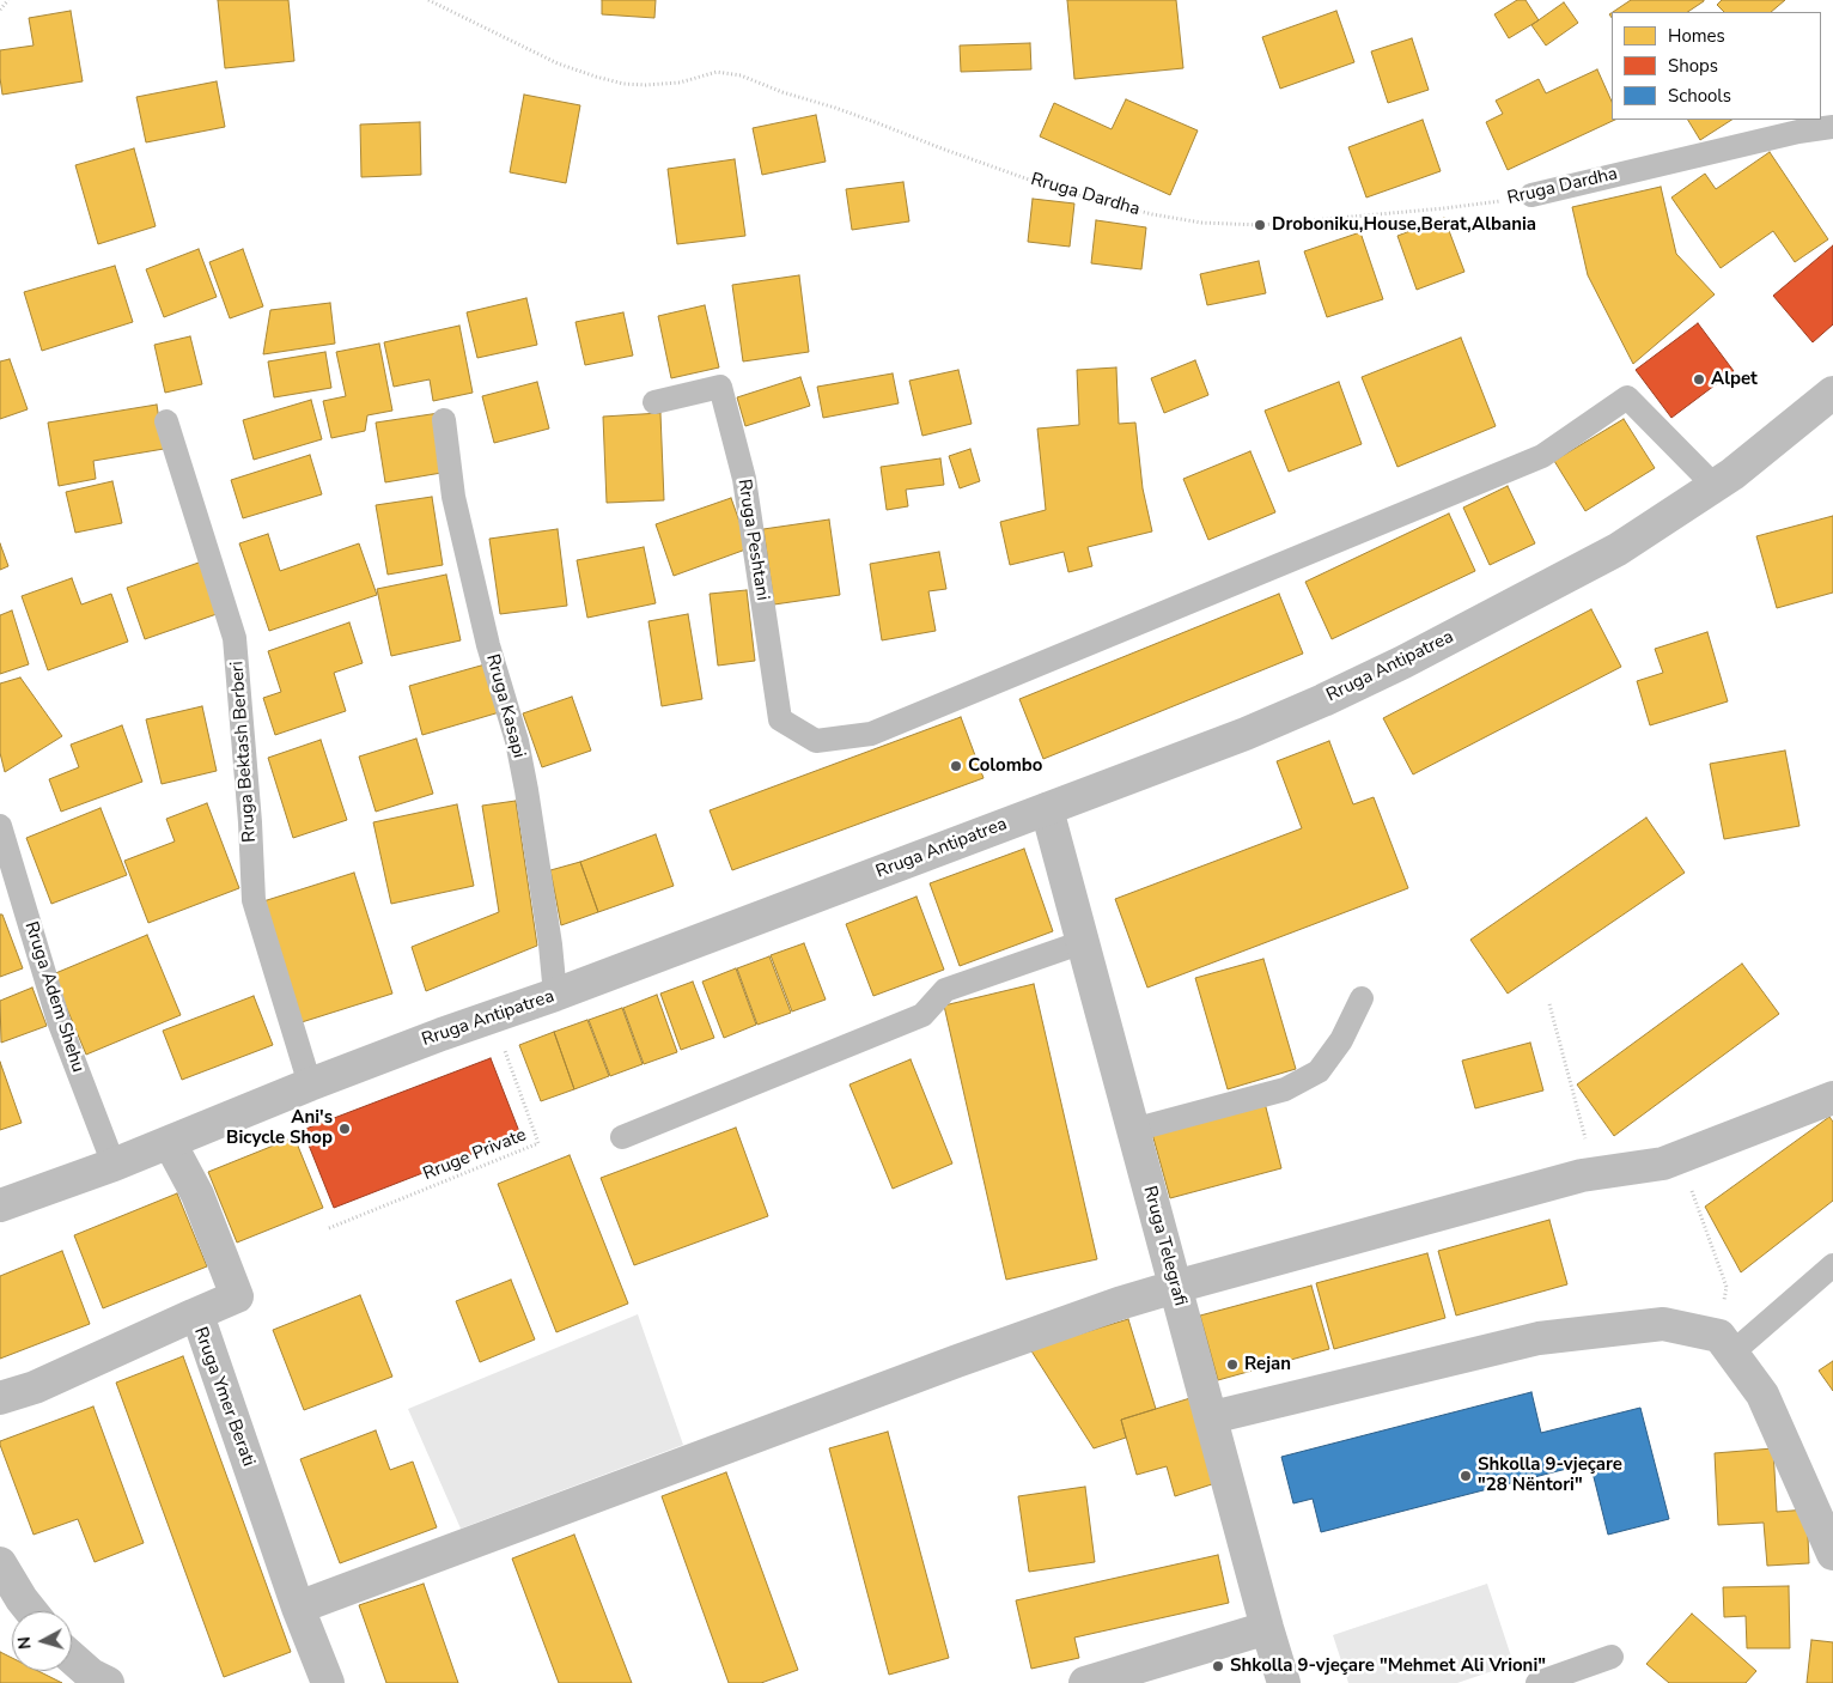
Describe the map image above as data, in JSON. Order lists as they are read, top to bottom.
{
  "streets": {
    "street": ["Rruga Antipatrea", "Rruga Telegrafi", "Rruga Ymer Berati"],
    "lane": [
      "Rruga Dardha",
      "Rruga Peshtani",
      "Rruga Kasapi",
      "Rruga Bektash Berberi",
      "Rruga Adem Shehu"
    ],
    "path": ["Rruge Private"]
  },
  "crossings": [
    ["Rruga Peshtani", "Rruga Antipatrea"],
    ["Rruga Antipatrea", "Rruga Kasapi"],
    ["Rruga Antipatrea", "Rruga Bektash Berberi"],
    ["Rruga Antipatrea", "Rruga Adem Shehu"],
    ["Rruga Antipatrea", "Rruge Private"],
    ["Rruga Antipatrea", "Rruga Telegrafi"],
    ["Rruga Antipatrea", "Rruga Ymer Berati"]
  ],
  "places": [
    "Droboniku,House,Berat,Albania",
    "Alpet",
    "Colombo",
    "Ani's Bicycle Shop",
    "Rejan",
    "Shkolla 9-vjeçare \"28 Nëntori\"",
    "Shkolla 9-vjeçare \"Mehmet Ali Vrioni\""
  ],
  "legend": ["Homes", "Shops", "Schools"],
  "north": "left"
}
